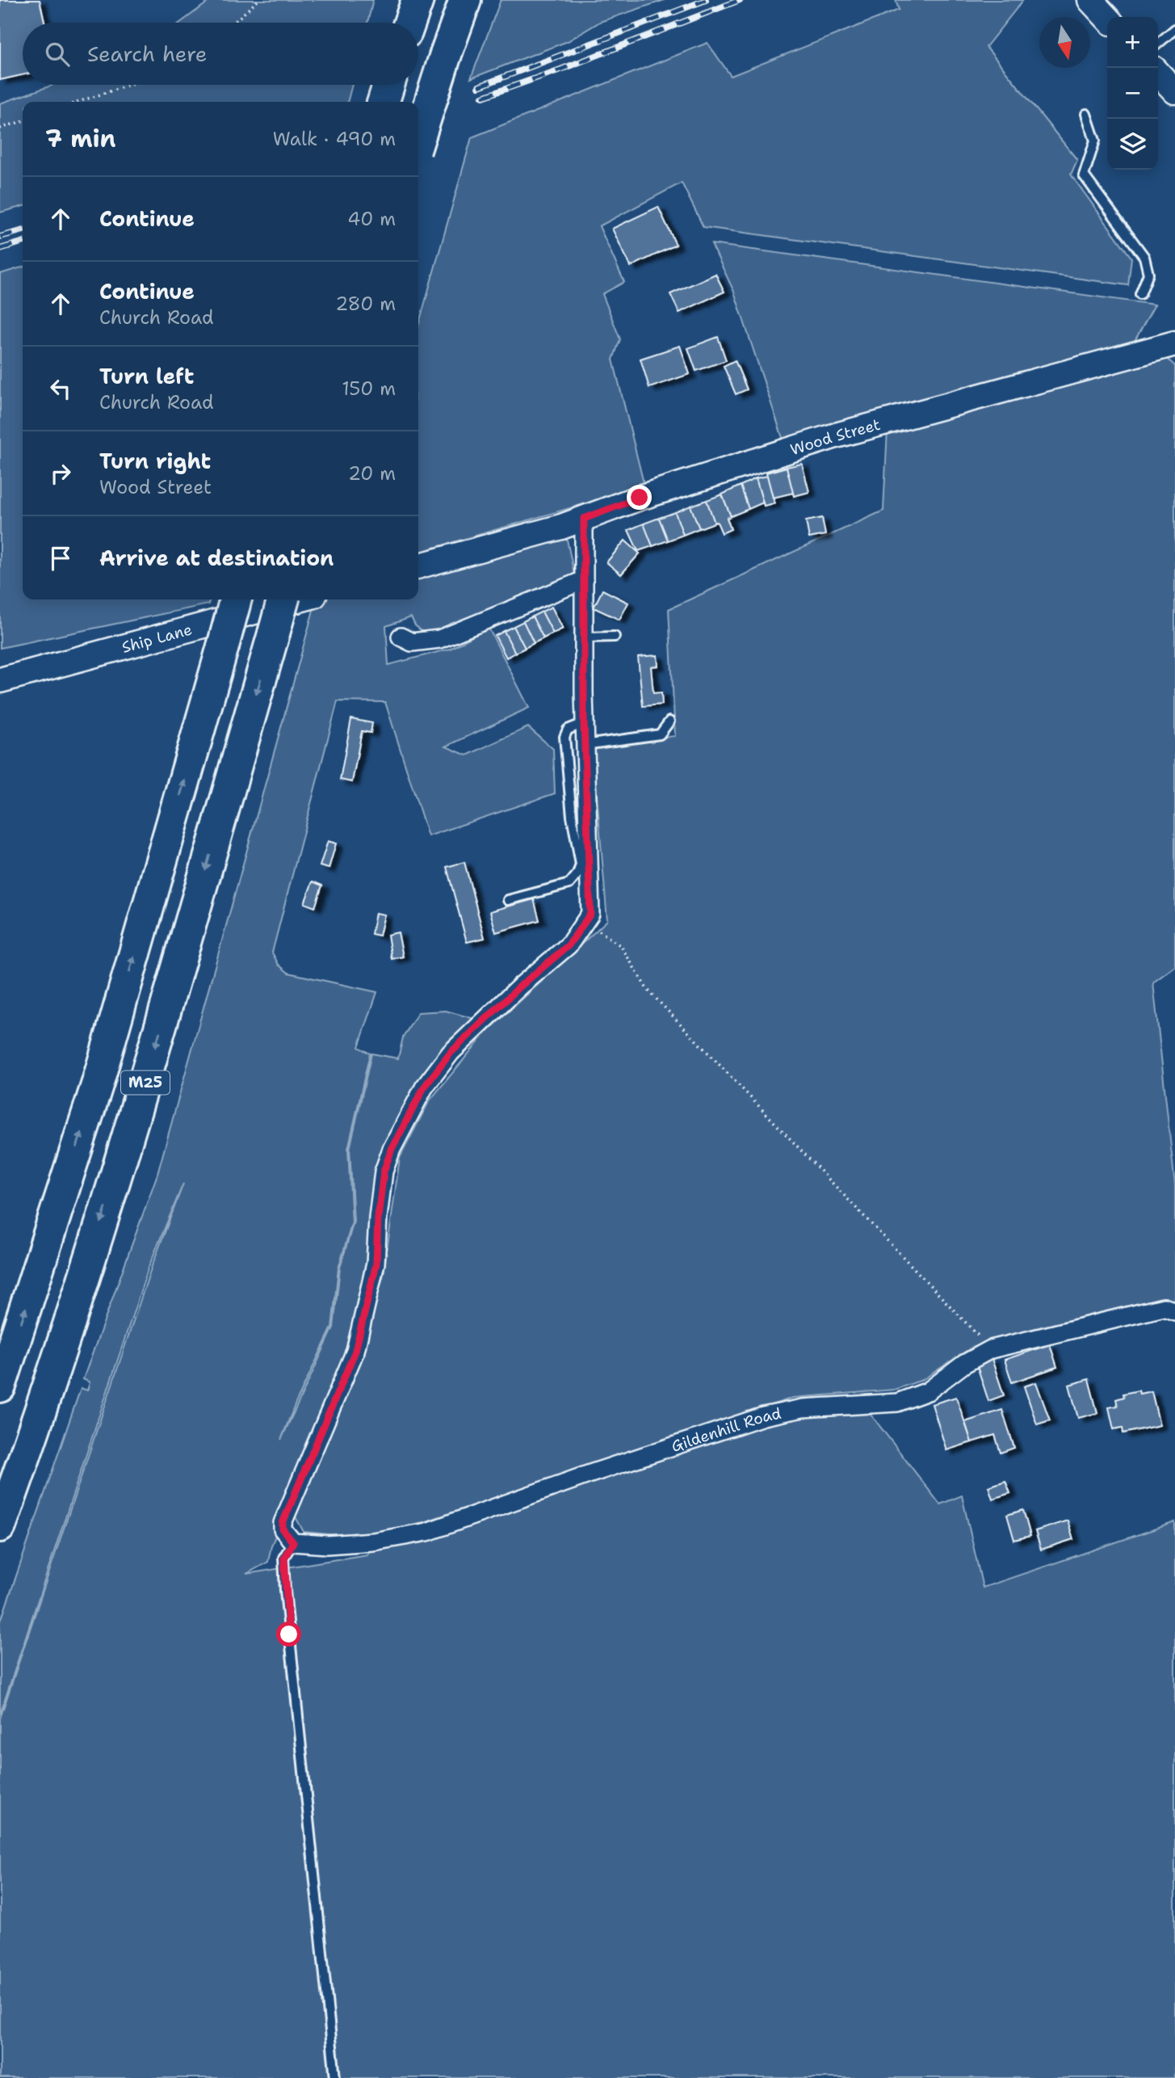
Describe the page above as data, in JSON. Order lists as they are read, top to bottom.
{
  "streets": {
    "highway": ["M25"],
    "street": ["Wood Street", "Ship Lane", "Gildenhill Road"]
  },
  "north": "bottom",
  "page": {
    "map_buttons": ["+", "−"],
    "search": "Search here",
    "heading": ["7 min", "Walk · 490 m"],
    "list": [
      ["Continue", "40 m"],
      ["Continue", "Church Road", "280 m"],
      ["Turn left", "Church Road", "150 m"],
      ["Turn right", "Wood Street", "20 m"],
      "Arrive at destination"
    ]
  }
}
